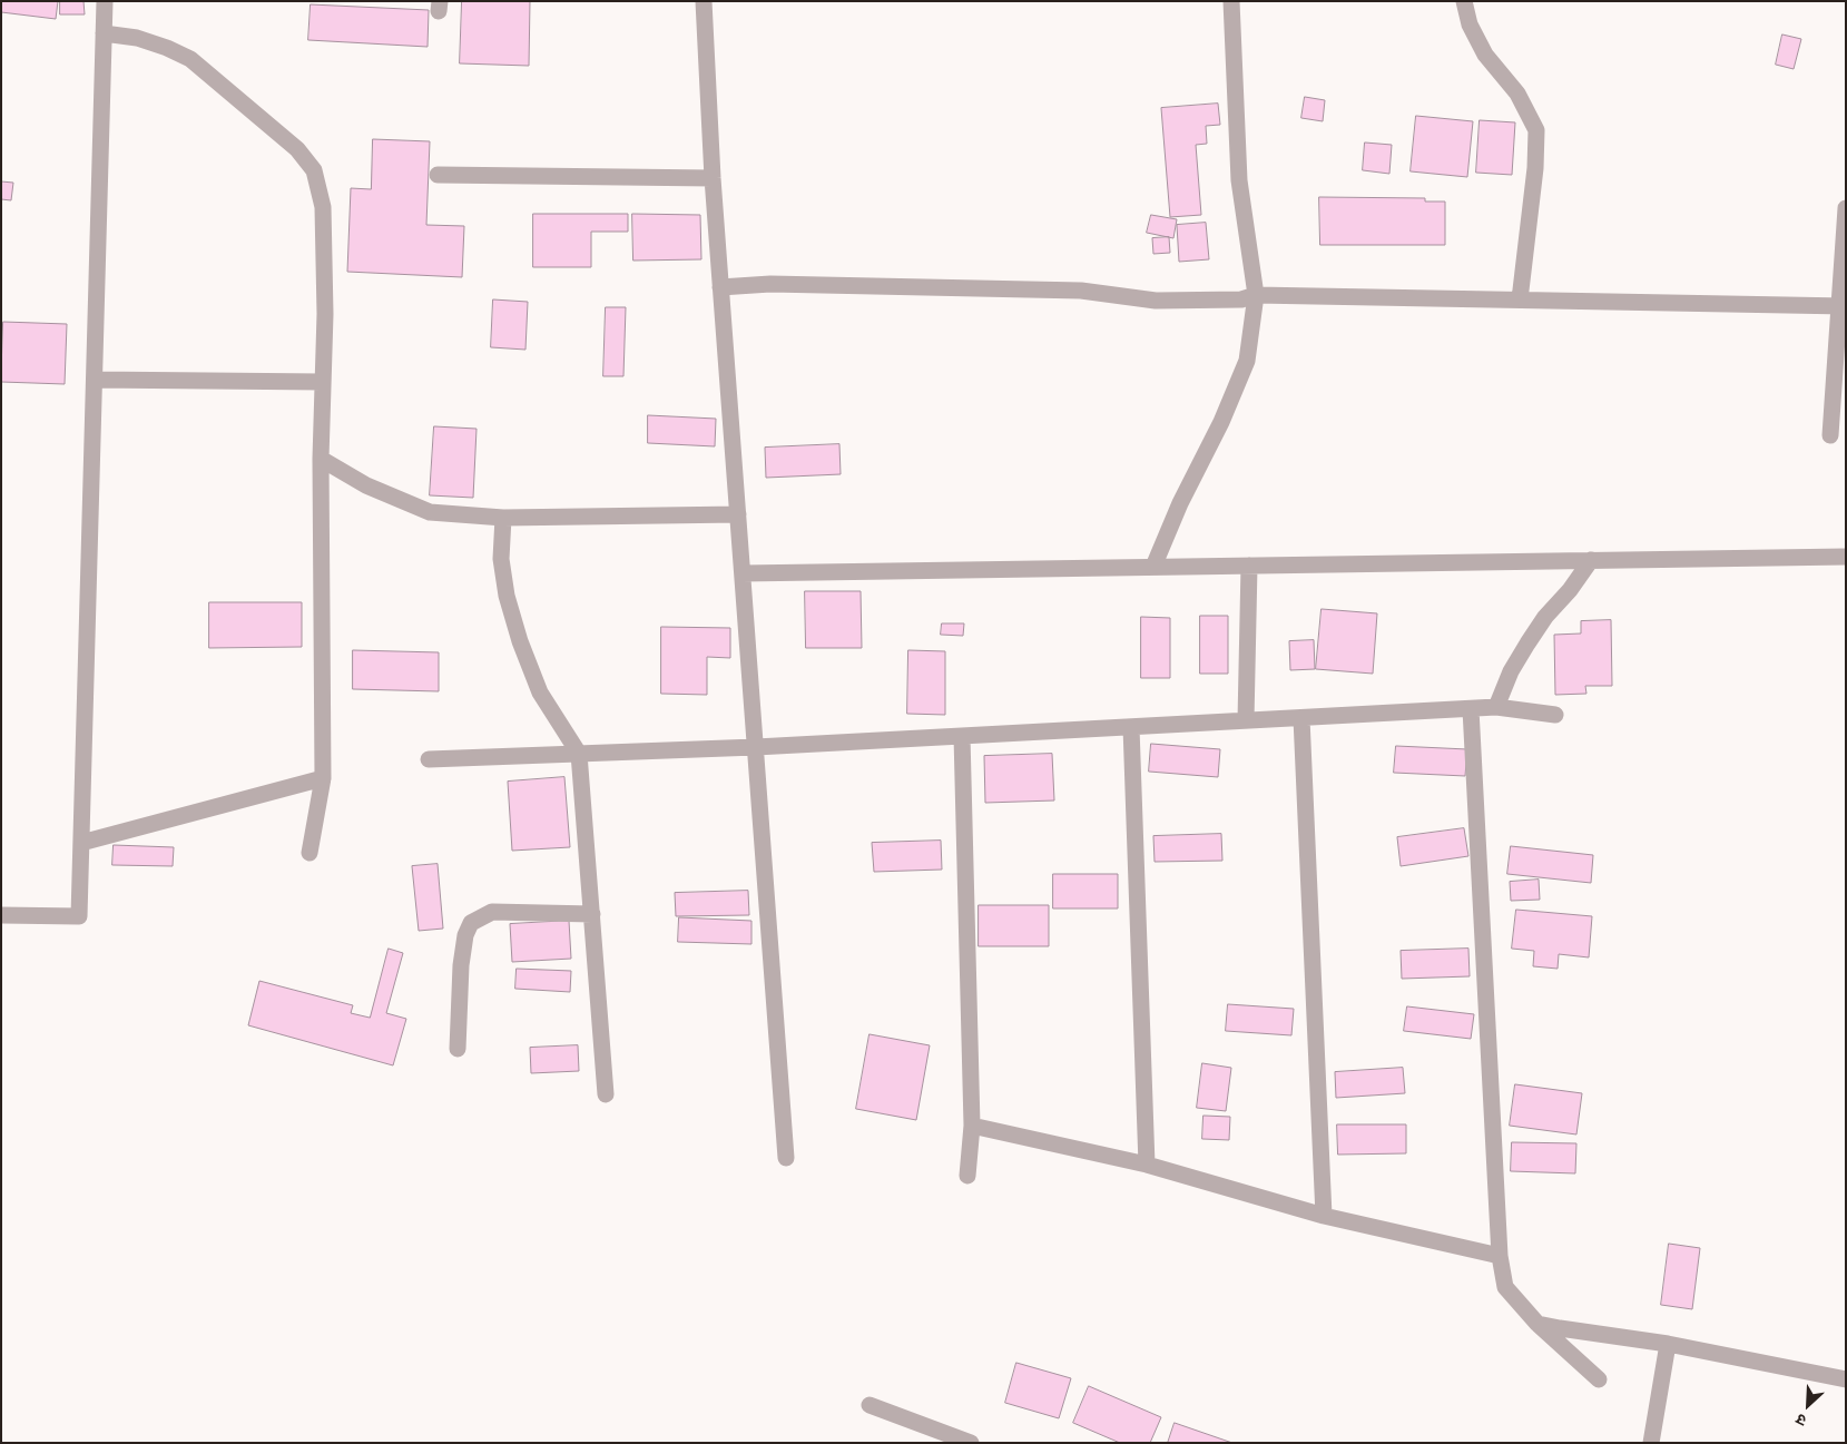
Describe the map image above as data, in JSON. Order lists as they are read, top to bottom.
{
  "north": "bottom left"
}
